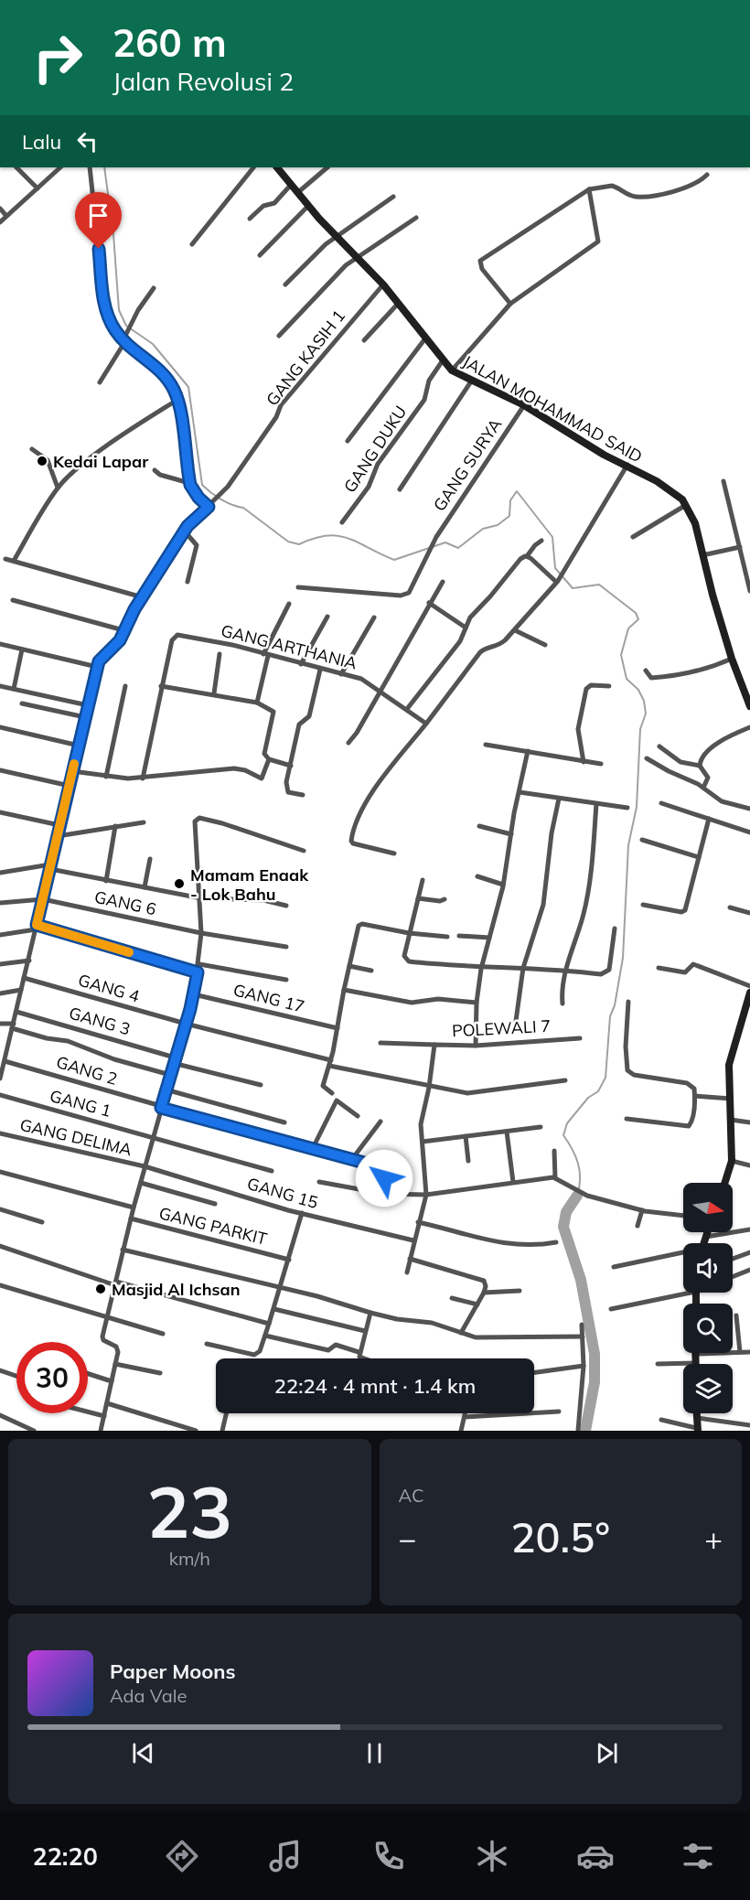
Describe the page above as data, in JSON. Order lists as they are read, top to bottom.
{
  "streets": {
    "street": [
      "GANG KASIH 1",
      "JALAN MOHAMMAD SAID",
      "GANG DUKU",
      "GANG SURYA",
      "GANG ARTHANIA",
      "GANG 6",
      "GANG 4",
      "GANG 17",
      "GANG 3",
      "POLEWALI 7",
      "GANG 2",
      "GANG 1",
      "GANG DELIMA",
      "GANG 15",
      "GANG PARKIT"
    ]
  },
  "crossings": [
    ["GANG KASIH 1", "JALAN MOHAMMAD SAID"],
    ["JALAN MOHAMMAD SAID", "GANG DUKU"],
    ["JALAN MOHAMMAD SAID", "GANG SURYA"],
    ["GANG 4", "POLEWALI 7"],
    ["GANG DELIMA", "GANG 15"]
  ],
  "places": ["Kedai Lapar", "Mamam Enaak - Lok Bahu", "Masjid Al Ichsan"],
  "north": "right",
  "page": {
    "turn": ["260 m", "Jalan Revolusi 2"],
    "then": "Lalu",
    "limit": "30",
    "trip": "22:24 · 4 mnt · 1.4 km",
    "tile": [
      ["23", "km/h"],
      "AC"
    ],
    "heat": ["−", "20.5°", "+"],
    "song": ["Paper Moons", "Ada Vale"],
    "tabs": "22:20"
  }
}
